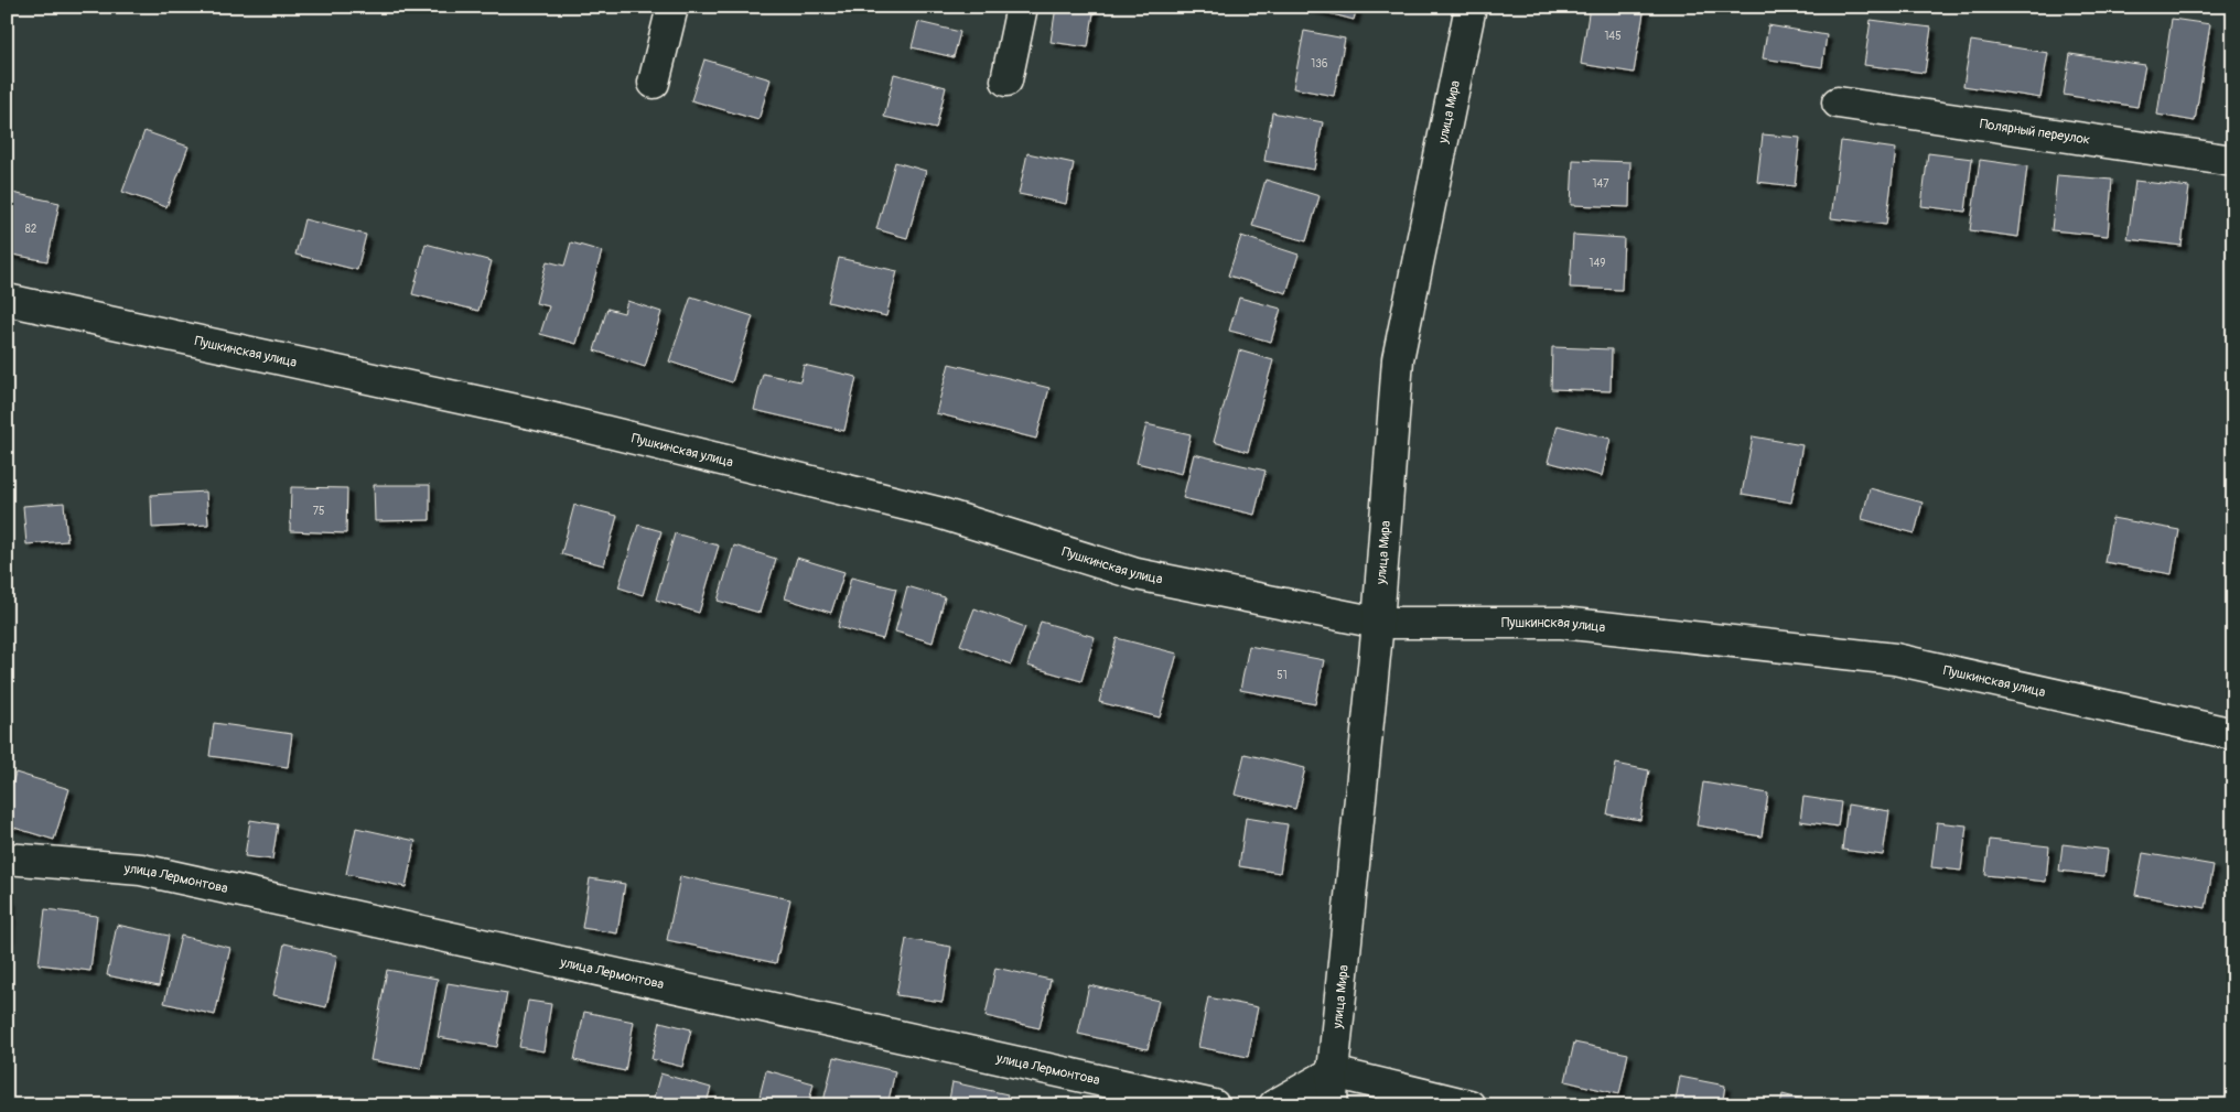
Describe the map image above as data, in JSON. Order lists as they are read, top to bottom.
{
  "streets": {
    "street": [
      "улица Мира",
      "Полярный переулок",
      "Пушкинская улица",
      "улица Лермонтова"
    ]
  },
  "crossings": [
    ["улица Мира", "Пушкинская улица"]
  ],
  "house_numbers": [
    "145",
    "136",
    "147",
    "82",
    "149",
    "75",
    "51"
  ]
}
